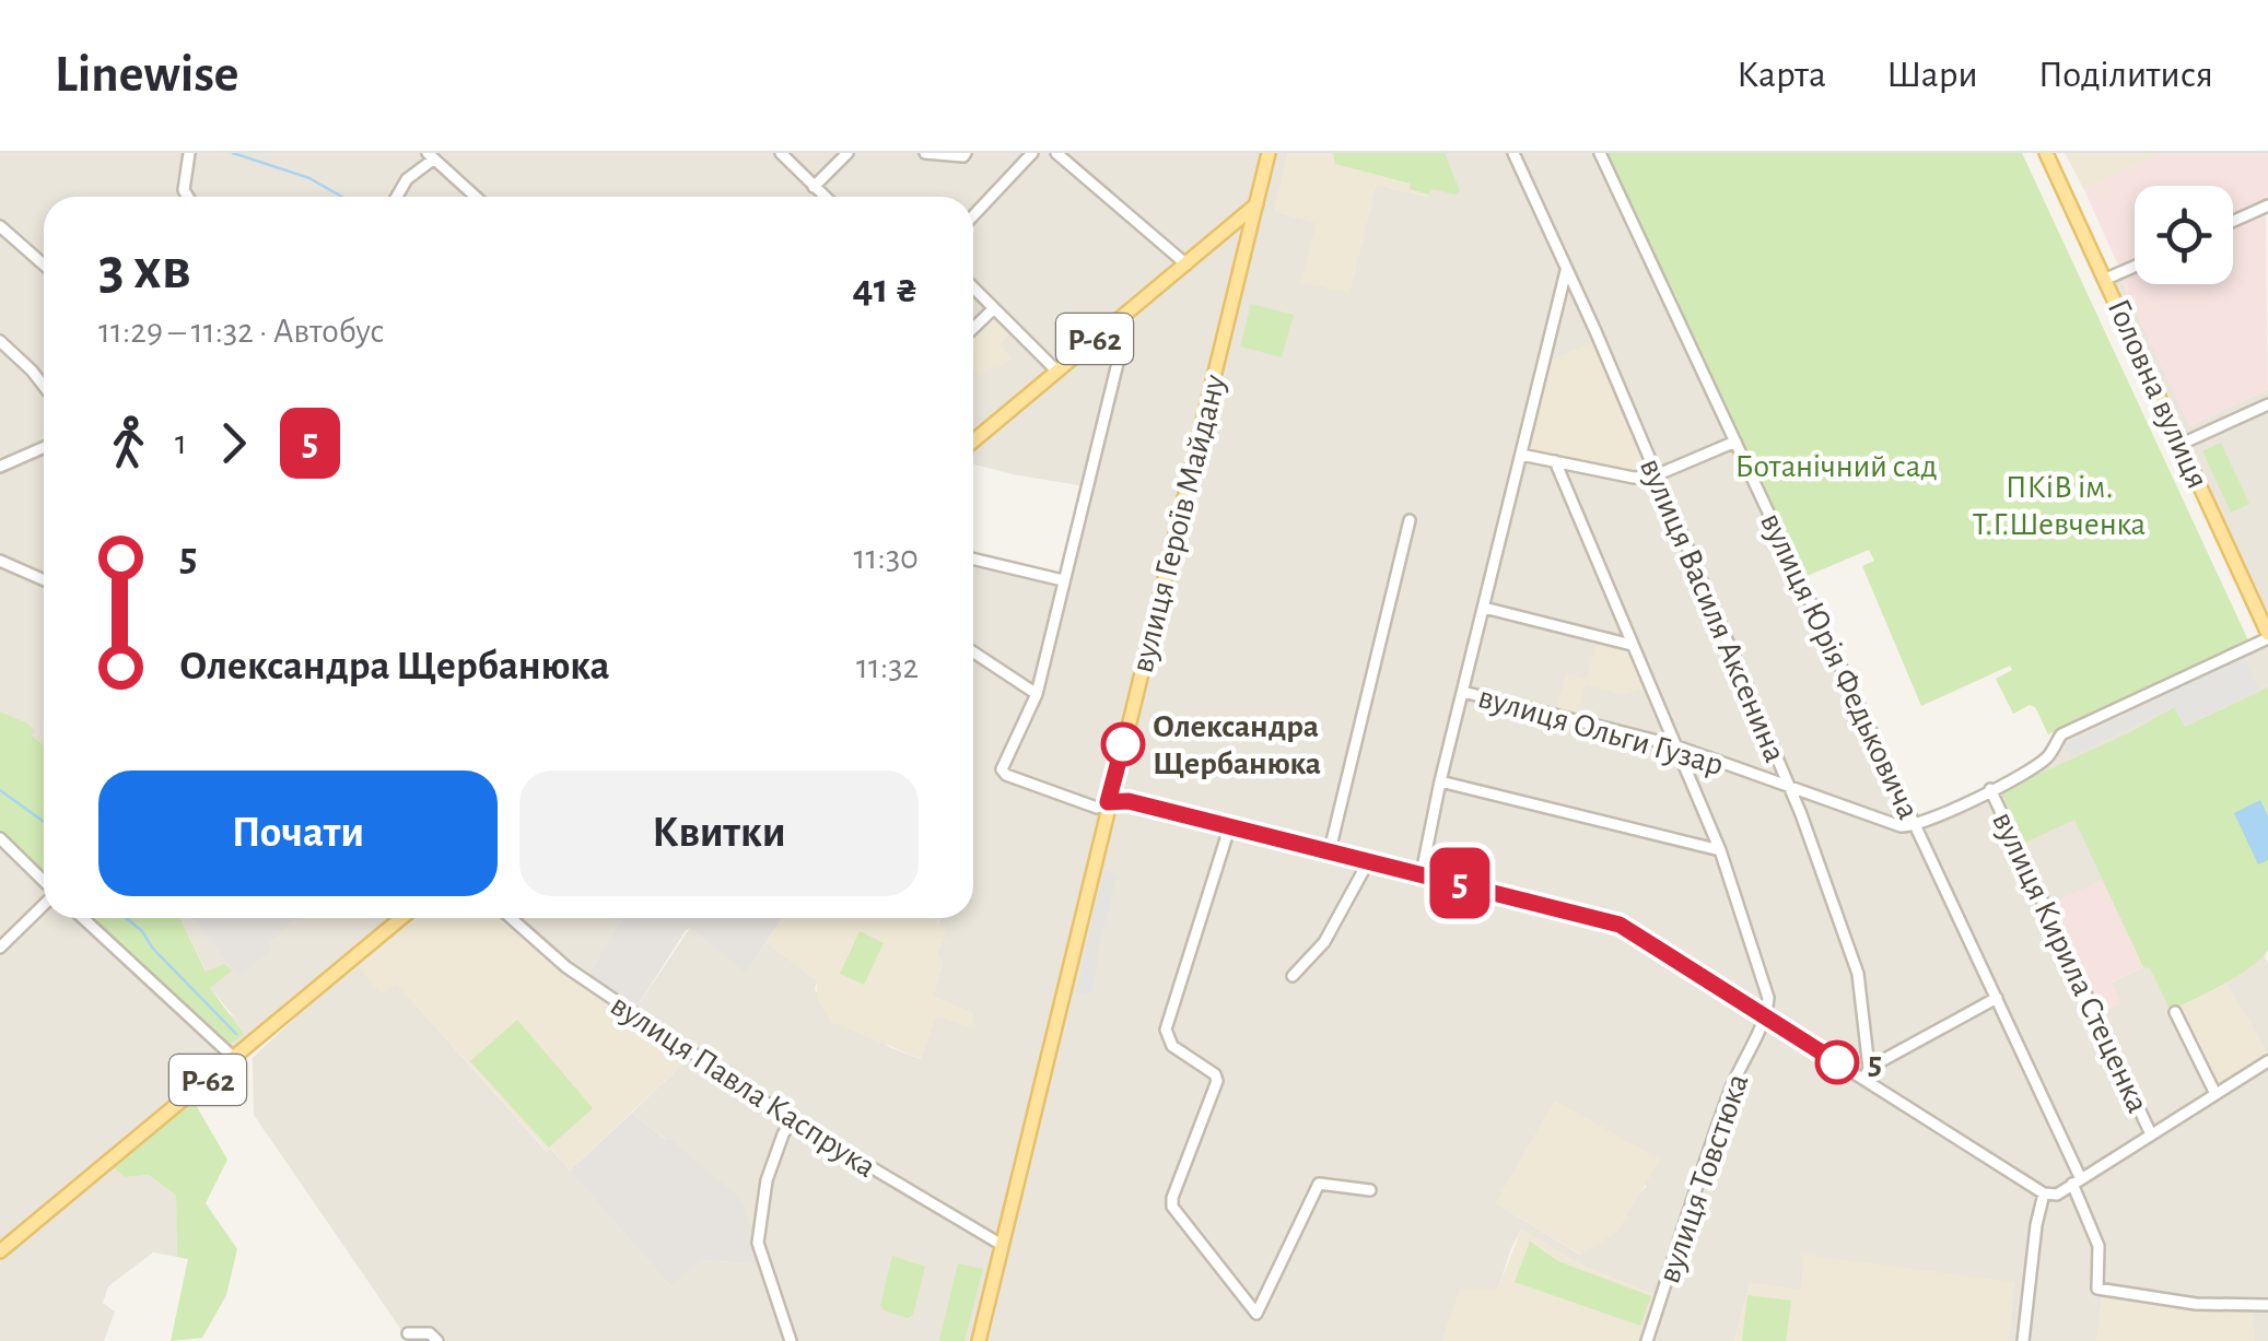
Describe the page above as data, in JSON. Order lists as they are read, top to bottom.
{
  "streets": {
    "main road": ["Р-62", "Головна вулиця", "вулиця Героїв Майдану"],
    "street": [
      "вулиця Василя Аксенина",
      "вулиця Юрія Федьковича",
      "вулиця Ольги Гузар",
      "вулиця Кирила Стеценка",
      "вулиця Павла Каспрука",
      "вулиця Товстюка"
    ]
  },
  "crossings": [
    ["Р-62", "вулиця Героїв Майдану"],
    ["вулиця Героїв Майдану", "вулиця Павла Каспрука"],
    ["вулиця Василя Аксенина", "вулиця Ольги Гузар"],
    ["вулиця Юрія Федьковича", "вулиця Ольги Гузар"]
  ],
  "parks": ["Ботанічний сад", "ПКіВ ім. Т.Г.Шевченка"],
  "places": ["Олександра Щербанюка", "5"],
  "lines": ["bus line 5"],
  "page": {
    "header": "Linewise",
    "nav": ["Карта", "Шари", "Поділитися"],
    "on_map": "5",
    "heading": ["3 хв", "11:29 – 11:32 · Автобус", "41 ₴"],
    "legs": ["1", "5"],
    "list": [
      {
        "name": "5",
        "value": "11:30"
      },
      {
        "name": "Олександра Щербанюка",
        "value": "11:32"
      }
    ],
    "buttons": ["Почати", "Квитки"]
  }
}
